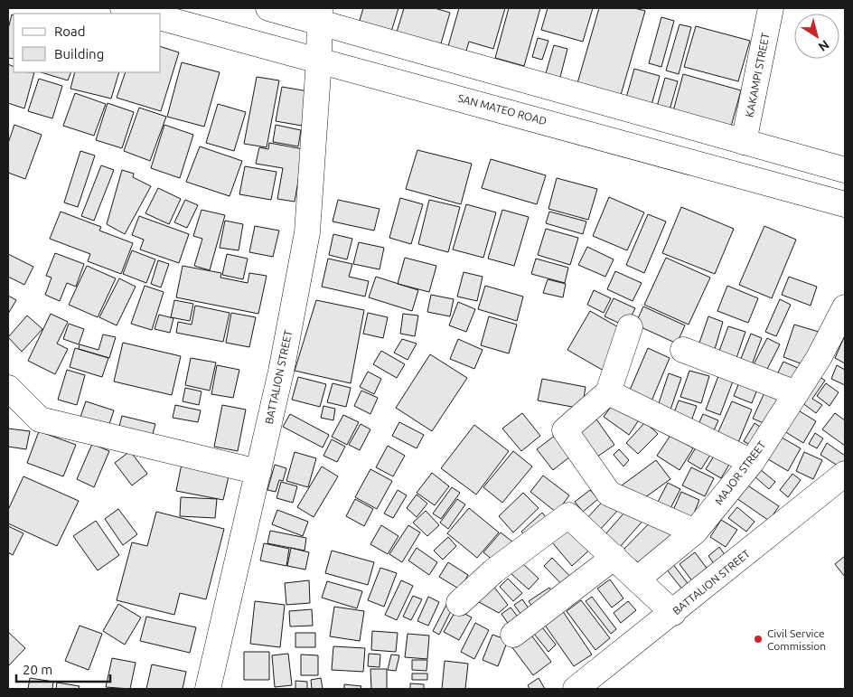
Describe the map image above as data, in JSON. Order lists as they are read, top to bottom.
{
  "streets": {
    "street": [
      "KAKAMPI STREET",
      "SAN MATEO ROAD",
      "BATTALION STREET",
      "MAJOR STREET"
    ]
  },
  "crossings": [
    ["SAN MATEO ROAD", "BATTALION STREET"]
  ],
  "places": ["Civil Service Commission"],
  "legend": ["Road", "Building"],
  "scale_bar": "20 m",
  "north": "bottom right"
}
